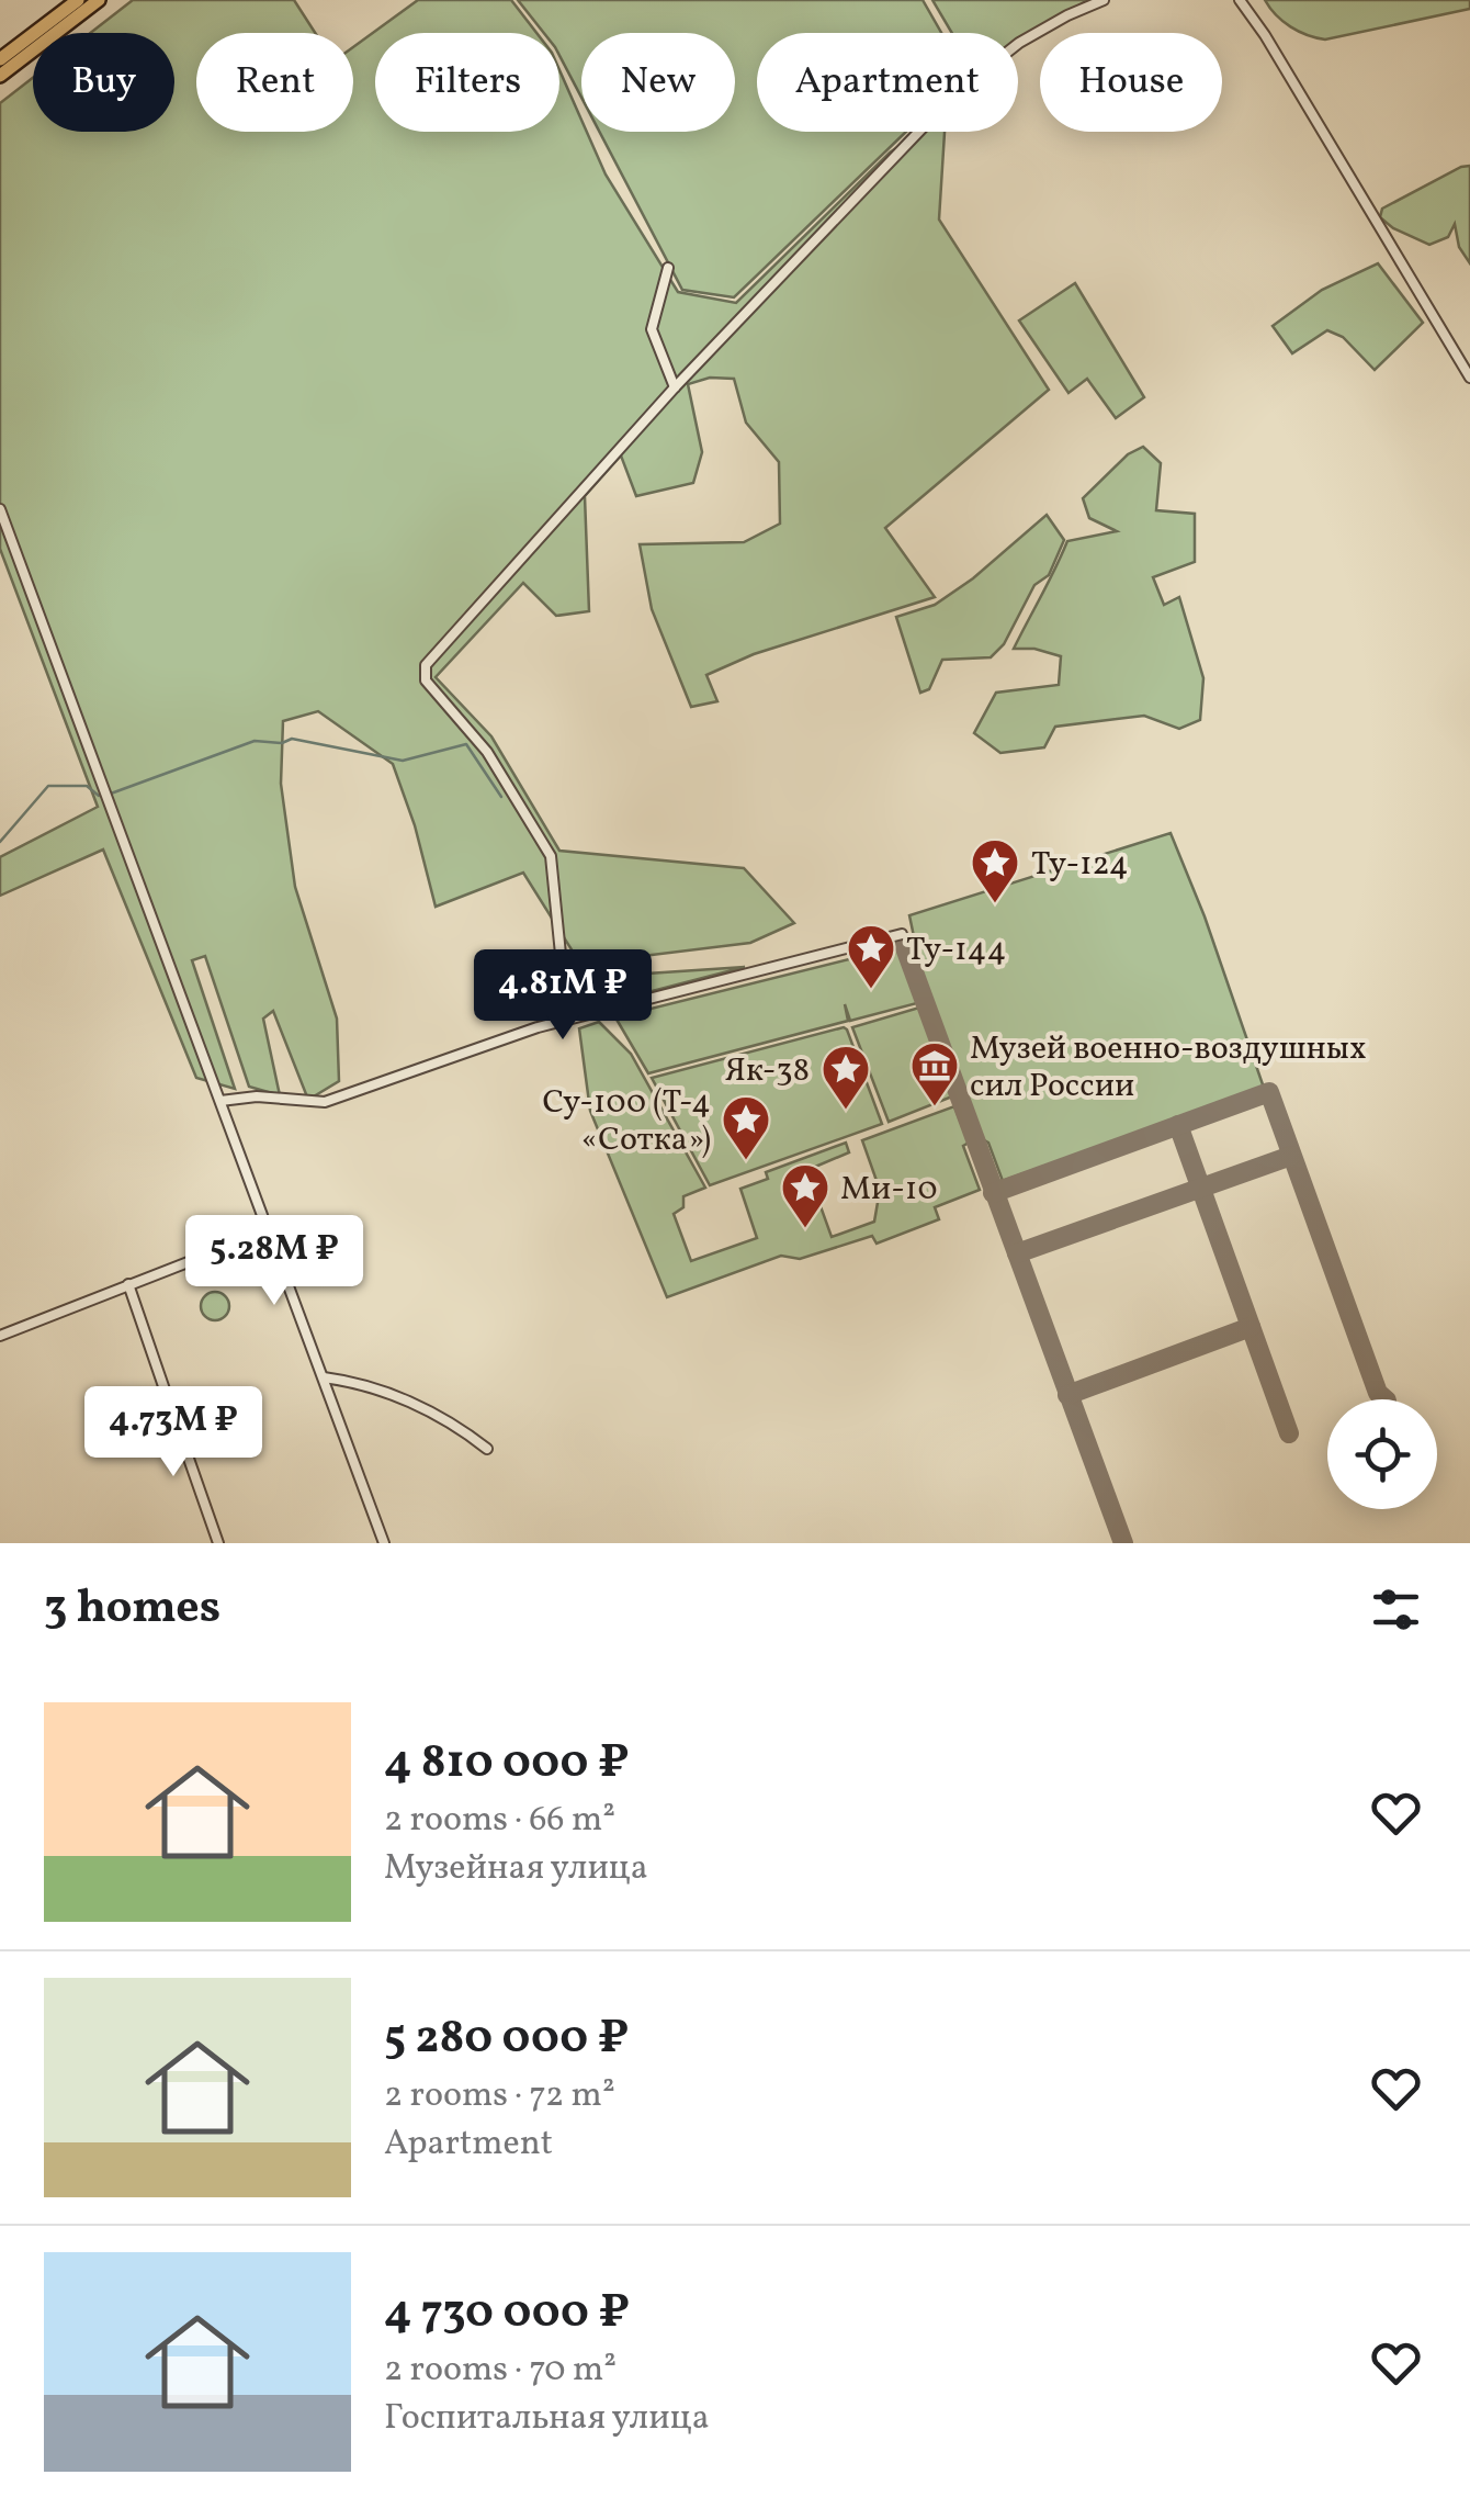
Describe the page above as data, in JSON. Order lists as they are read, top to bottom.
{
  "places": {
    "place": [
      "Ту-124",
      "Ту-144",
      "Як-38",
      "Су-100 (Т-4 «Сотка»)",
      "Ми-10"
    ],
    "museum": ["Музей военно-воздушных сил России"]
  },
  "page": {
    "chip": [
      "Buy",
      "Rent",
      "Filters",
      "New",
      "Apartment",
      "House"
    ],
    "price": ["4.81M ₽", "5.28M ₽", "4.73M ₽"],
    "heading": "3 homes",
    "list": [
      {
        "name": "4 810 000 ₽",
        "note": "2 rooms · 66 m² · Музейная улица"
      },
      {
        "name": "5 280 000 ₽",
        "note": "2 rooms · 72 m² · Apartment"
      },
      {
        "name": "4 730 000 ₽",
        "note": "2 rooms · 70 m² · Госпитальная улица"
      }
    ]
  }
}
